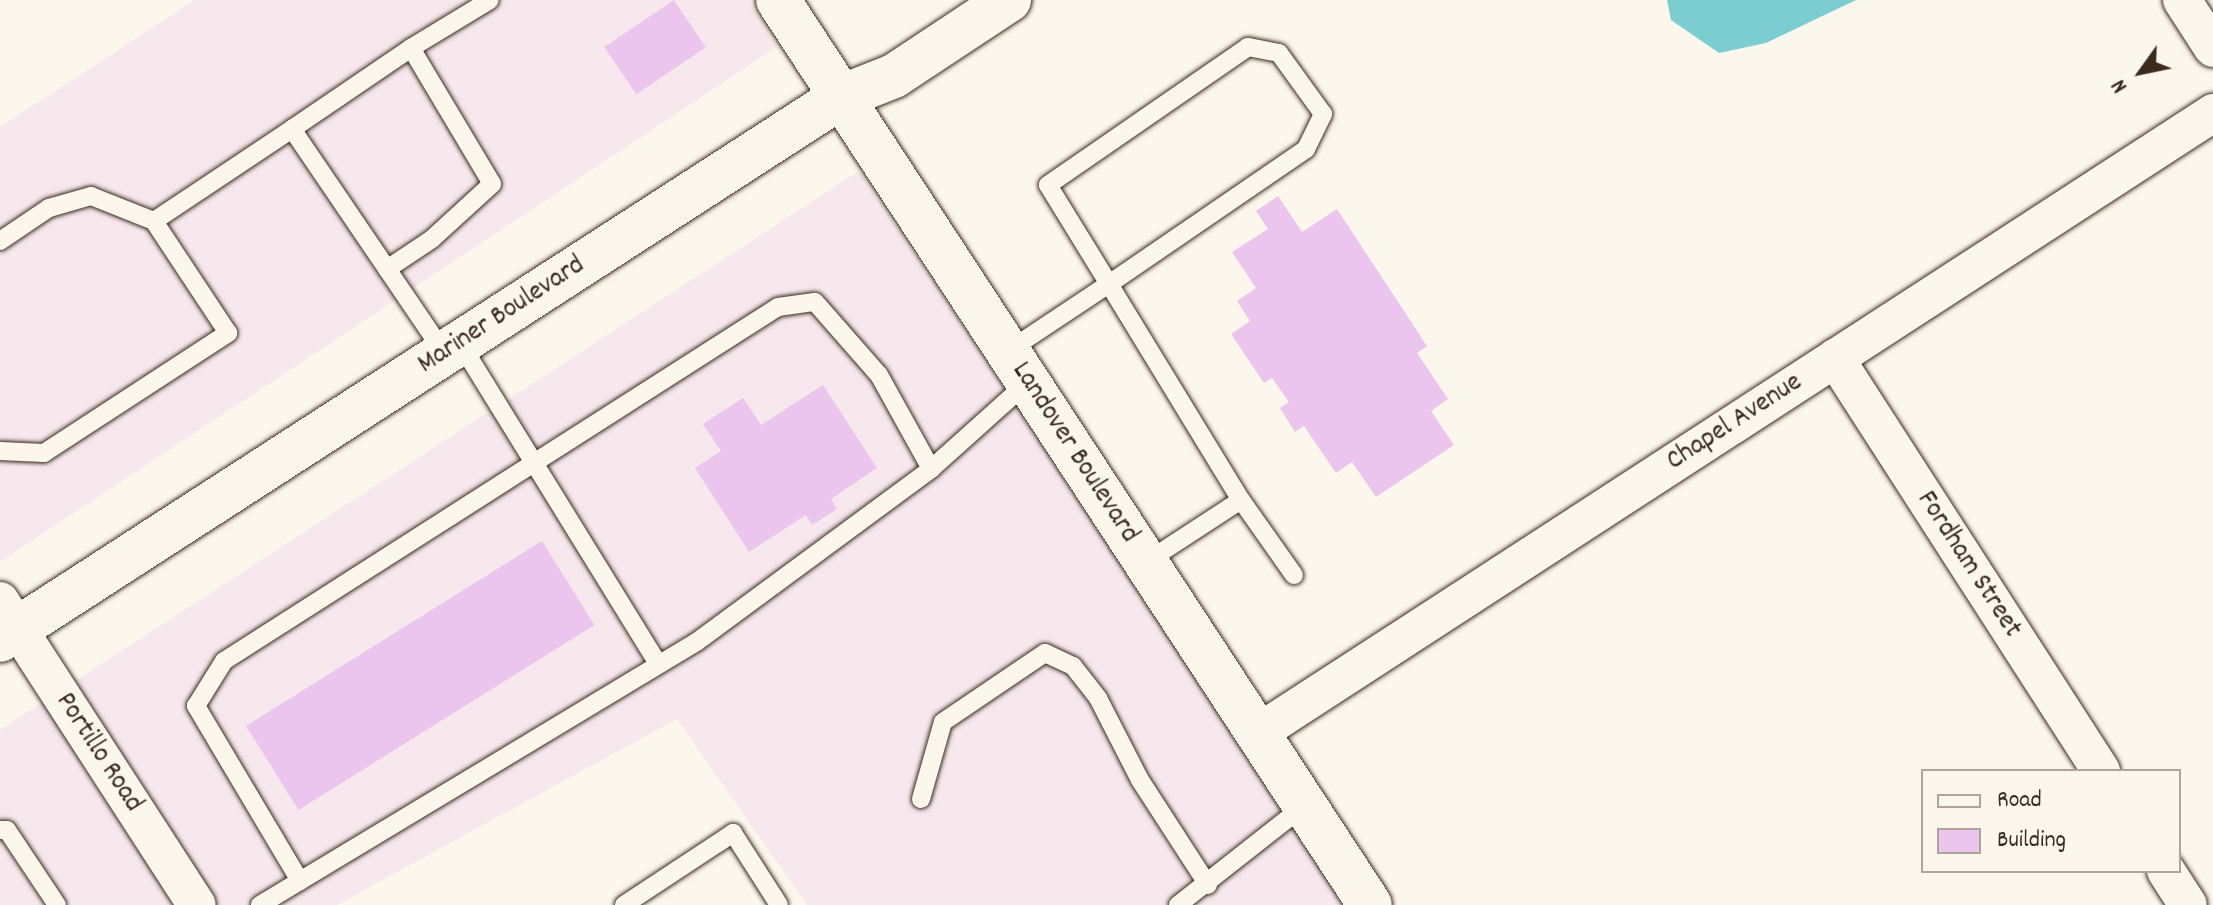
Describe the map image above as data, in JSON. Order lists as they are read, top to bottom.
{
  "streets": {
    "main road": ["Mariner Boulevard", "Landover Boulevard"],
    "street": ["Chapel Avenue", "Fordham Street", "Portillo Road"]
  },
  "crossings": [
    ["Mariner Boulevard", "Landover Boulevard"],
    ["Mariner Boulevard", "Portillo Road"],
    ["Chapel Avenue", "Landover Boulevard"],
    ["Chapel Avenue", "Fordham Street"]
  ],
  "legend": ["Road", "Building"],
  "north": "bottom left"
}
